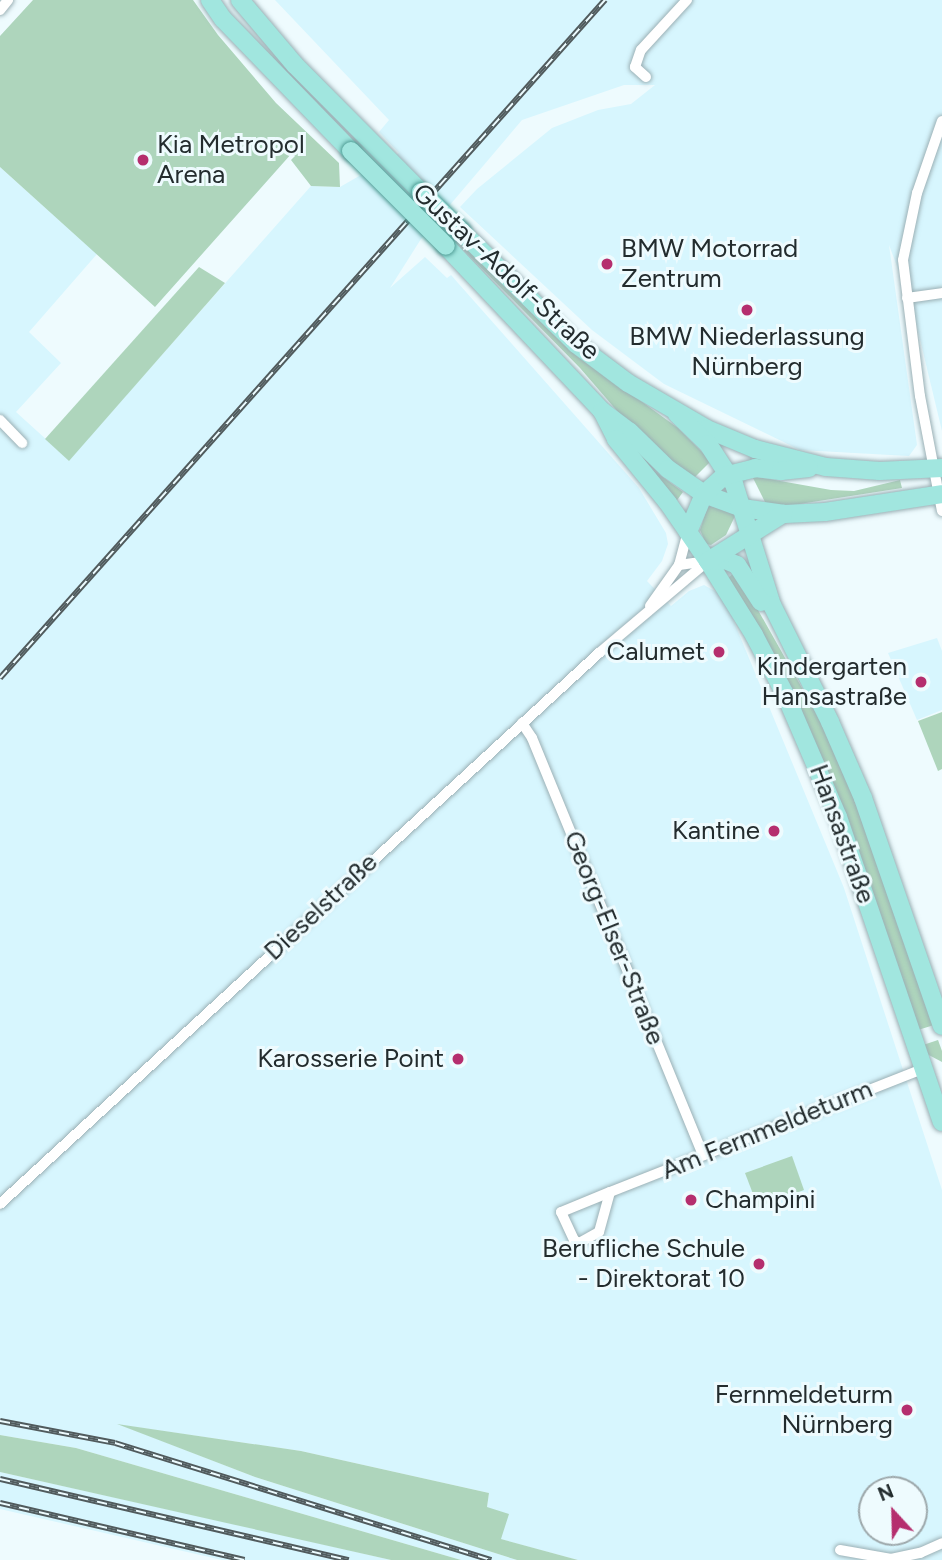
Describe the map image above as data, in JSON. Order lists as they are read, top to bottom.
{
  "streets": {
    "main road": ["Gustav-Adolf-Straße", "Hansastraße"],
    "street": ["Dieselstraße", "Georg-Elser-Straße", "Am Fernmeldeturm"]
  },
  "crossings": [
    ["Gustav-Adolf-Straße", "Hansastraße"],
    ["Gustav-Adolf-Straße", "Dieselstraße"],
    ["Hansastraße", "Dieselstraße"],
    ["Hansastraße", "Am Fernmeldeturm"],
    ["Dieselstraße", "Georg-Elser-Straße"],
    ["Georg-Elser-Straße", "Am Fernmeldeturm"]
  ],
  "places": [
    "Kia Metropol Arena",
    "BMW Motorrad Zentrum",
    "BMW Niederlassung Nürnberg",
    "Calumet",
    "Kindergarten Hansastraße",
    "Kantine",
    "Karosserie Point",
    "Champini",
    "Berufliche Schule - Direktorat 10",
    "Fernmeldeturm Nürnberg"
  ],
  "north": "top"
}
